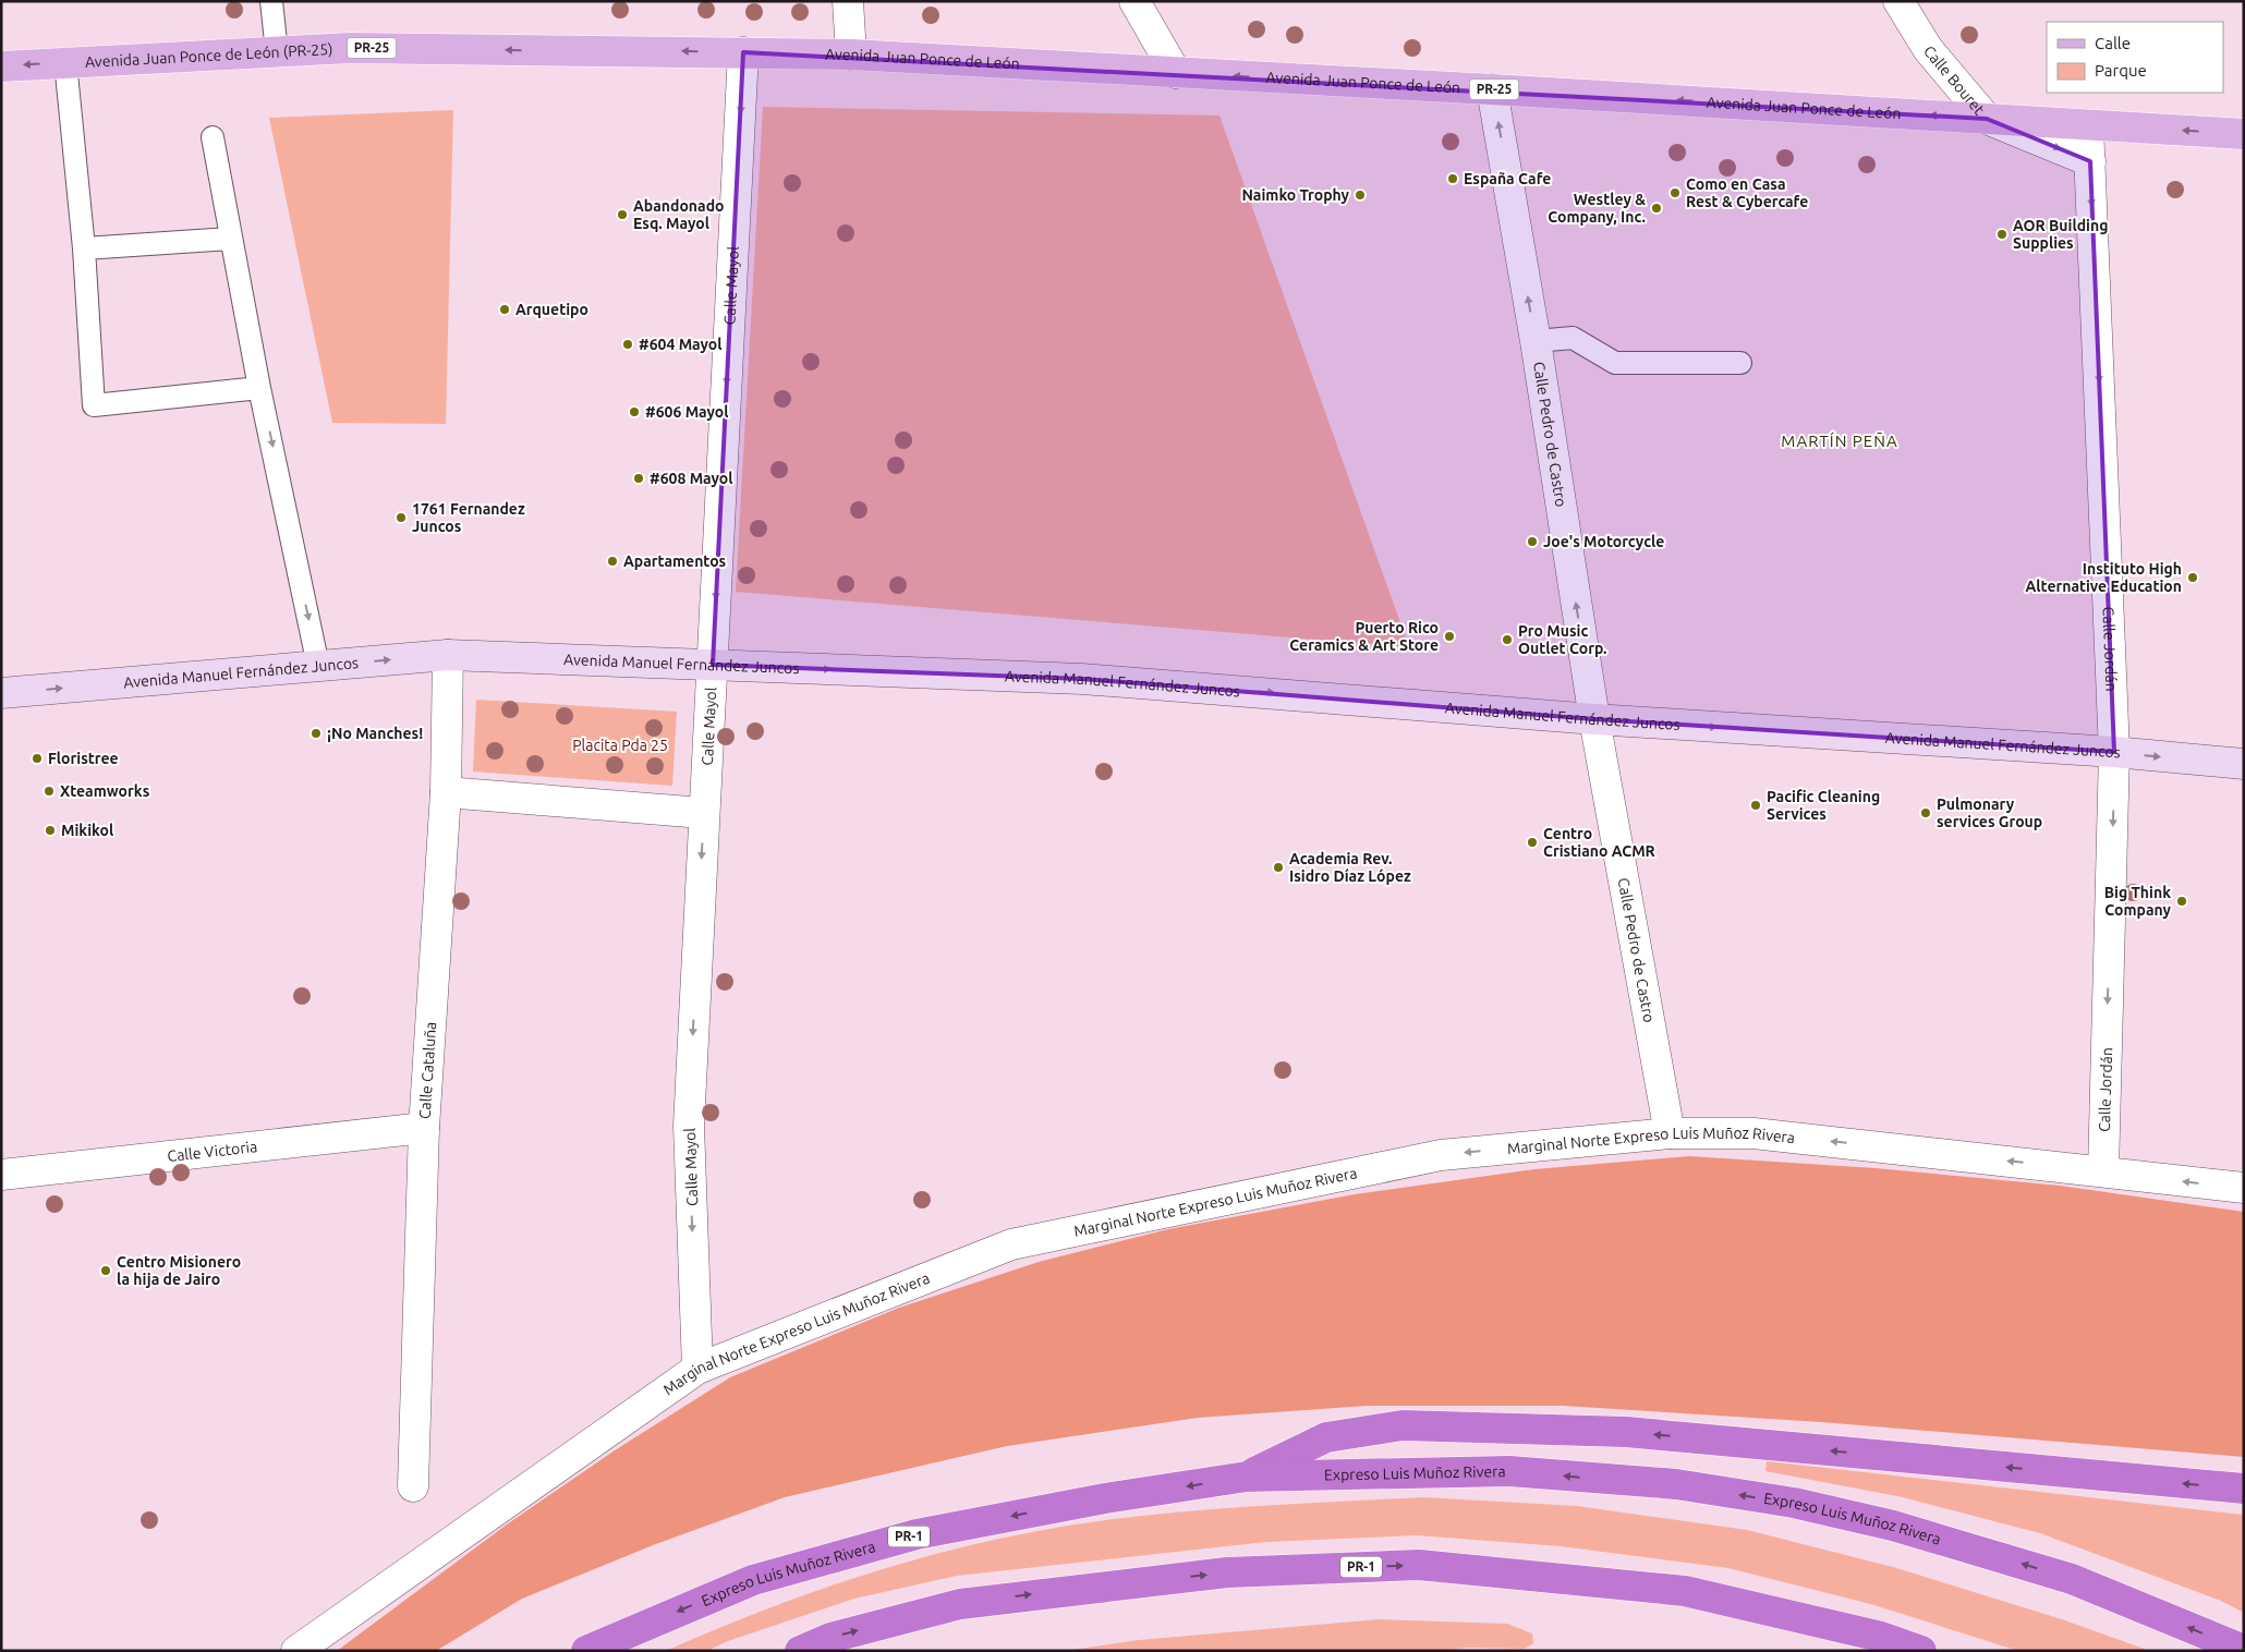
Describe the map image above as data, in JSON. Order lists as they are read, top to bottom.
{
  "streets": {
    "highway": ["Expreso Luis Muñoz Rivera", "PR-1"],
    "main road": [
      "PR-25",
      "Avenida Juan Ponce de León (PR-25)",
      "Avenida Juan Ponce de León",
      "Avenida Manuel Fernández Juncos"
    ],
    "street": [
      "Calle Bouret",
      "Calle Mayol",
      "Calle Pedro de Castro",
      "Calle Jordán",
      "Calle Cataluña",
      "Marginal Norte Expreso Luis Muñoz Rivera",
      "Calle Victoria"
    ]
  },
  "crossings": [
    ["Avenida Juan Ponce de León (PR-25)", "Avenida Juan Ponce de León"],
    ["Avenida Juan Ponce de León (PR-25)", "Calle Mayol"],
    ["Avenida Juan Ponce de León", "Calle Bouret"],
    ["Avenida Juan Ponce de León", "Calle Mayol"],
    ["Avenida Juan Ponce de León", "Calle Pedro de Castro"],
    ["Avenida Juan Ponce de León", "Calle Jordán"],
    ["Calle Bouret", "Calle Jordán"],
    ["Calle Mayol", "Avenida Manuel Fernández Juncos"],
    ["Calle Mayol", "Marginal Norte Expreso Luis Muñoz Rivera"],
    ["Calle Pedro de Castro", "Avenida Manuel Fernández Juncos"],
    ["Calle Pedro de Castro", "Marginal Norte Expreso Luis Muñoz Rivera"],
    ["Calle Jordán", "Avenida Manuel Fernández Juncos"],
    ["Calle Jordán", "Marginal Norte Expreso Luis Muñoz Rivera"],
    ["Avenida Manuel Fernández Juncos", "Calle Cataluña"],
    ["Calle Cataluña", "Calle Victoria"]
  ],
  "one_way": [
    "Avenida Juan Ponce de León (PR-25)",
    "Avenida Juan Ponce de León",
    "Calle Bouret",
    "Calle Mayol",
    "Calle Pedro de Castro",
    "Calle Jordán",
    "Avenida Manuel Fernández Juncos",
    "Marginal Norte Expreso Luis Muñoz Rivera"
  ],
  "districts": ["MARTÍN PEÑA"],
  "parks": ["Placita Pda 25"],
  "places": [
    "España Cafe",
    "Como en Casa Rest & Cybercafe",
    "Naimko Trophy",
    "Westley & Company, Inc.",
    "Abandonado Esq. Mayol",
    "AOR Building Supplies",
    "Arquetipo",
    "#604 Mayol",
    "#606 Mayol",
    "#608 Mayol",
    "1761 Fernandez Juncos",
    "Joe's Motorcycle",
    "Apartamentos",
    "Instituto High Alternative Education",
    "Puerto Rico Ceramics & Art Store",
    "Pro Music Outlet Corp.",
    "¡No Manches!",
    "Floristree",
    "Xteamworks",
    "Pacific Cleaning Services",
    "Pulmonary services Group",
    "Mikikol",
    "Centro Cristiano ACMR",
    "Academia Rev. Isidro Díaz López",
    "Big Think Company",
    "Centro Misionero la hija de Jairo"
  ],
  "legend": ["Calle", "Parque"]
}
